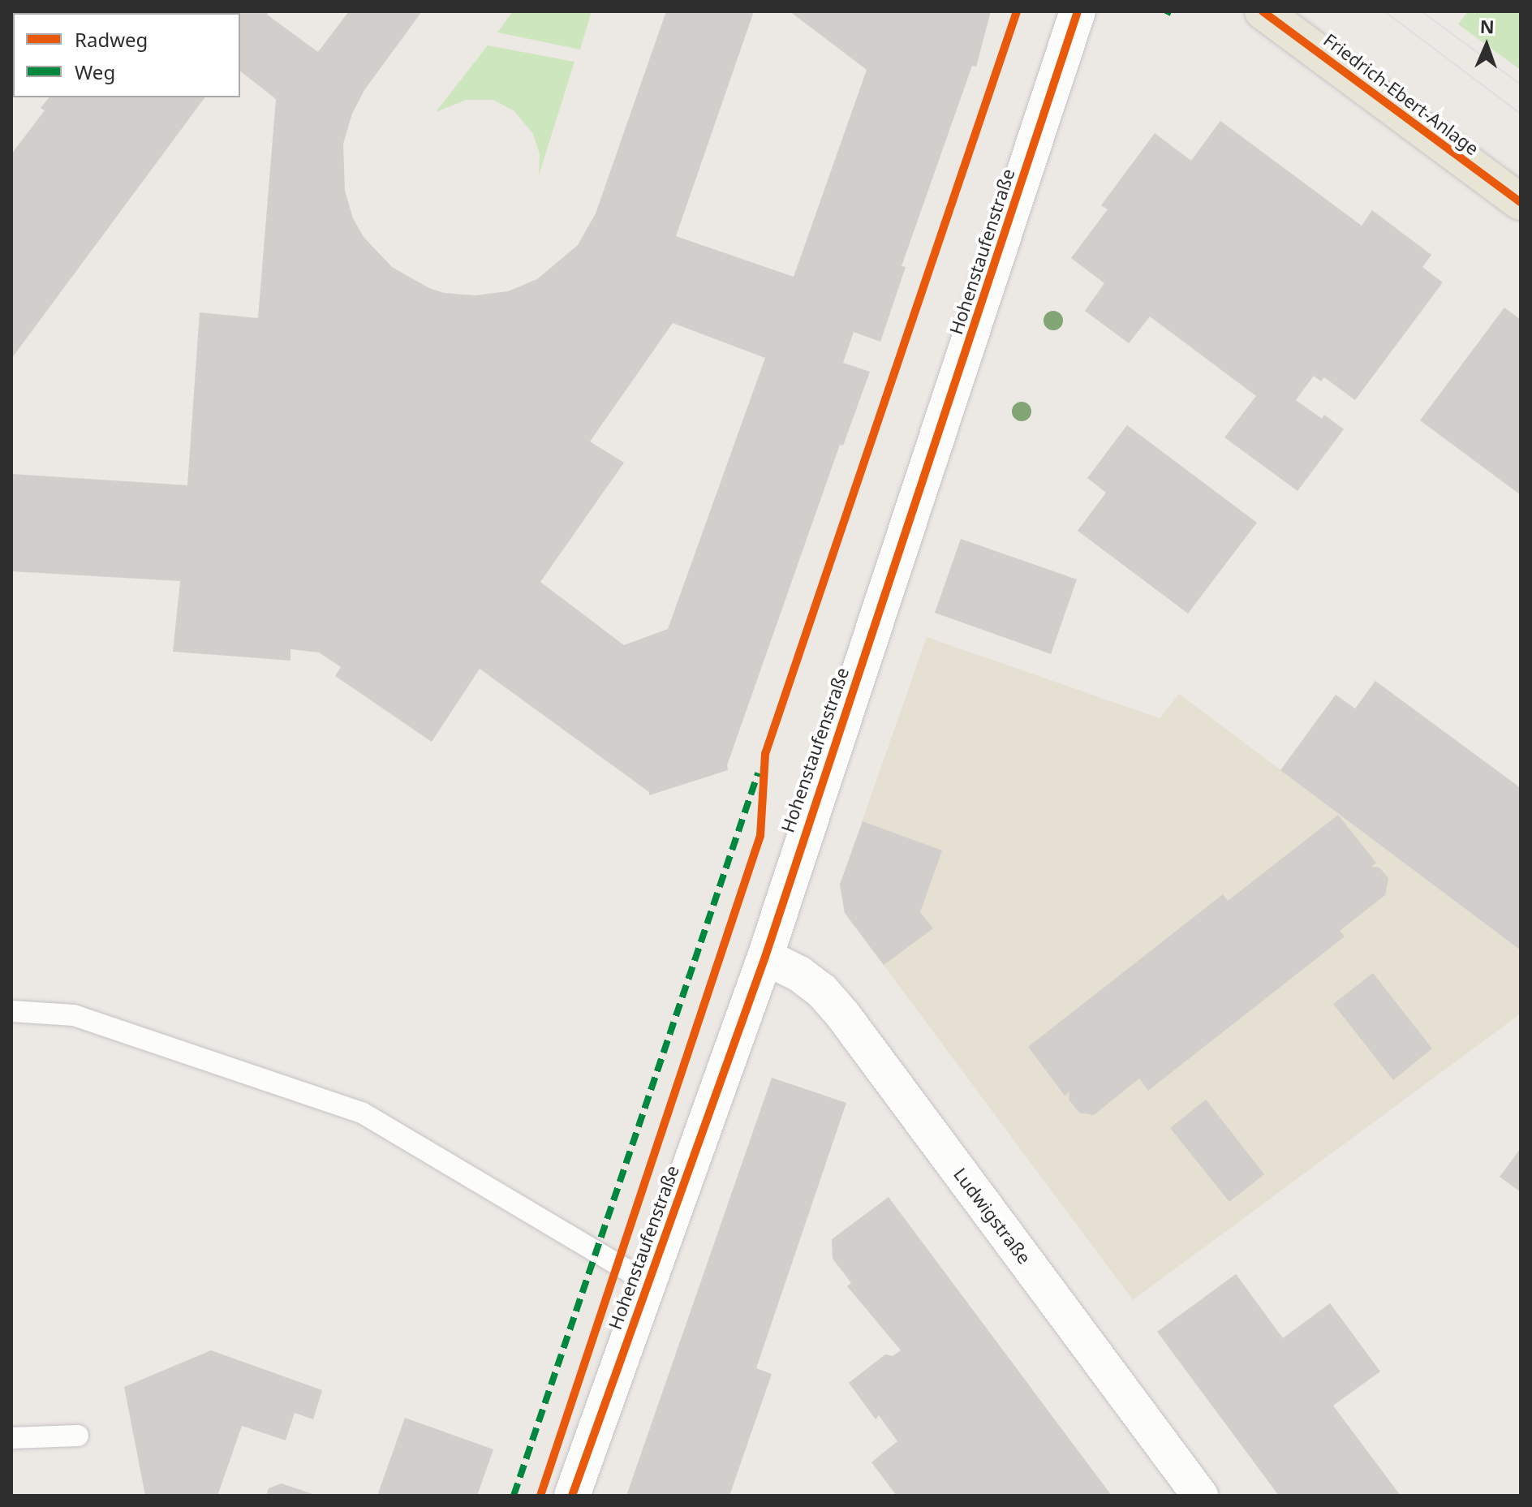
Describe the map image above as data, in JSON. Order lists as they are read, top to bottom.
{
  "streets": {
    "main road": ["Friedrich-Ebert-Anlage", "Hohenstaufenstraße", "Ludwigstraße"]
  },
  "crossings": [
    ["Hohenstaufenstraße", "Ludwigstraße"]
  ],
  "legend": ["Radweg", "Weg"],
  "north": "top"
}
